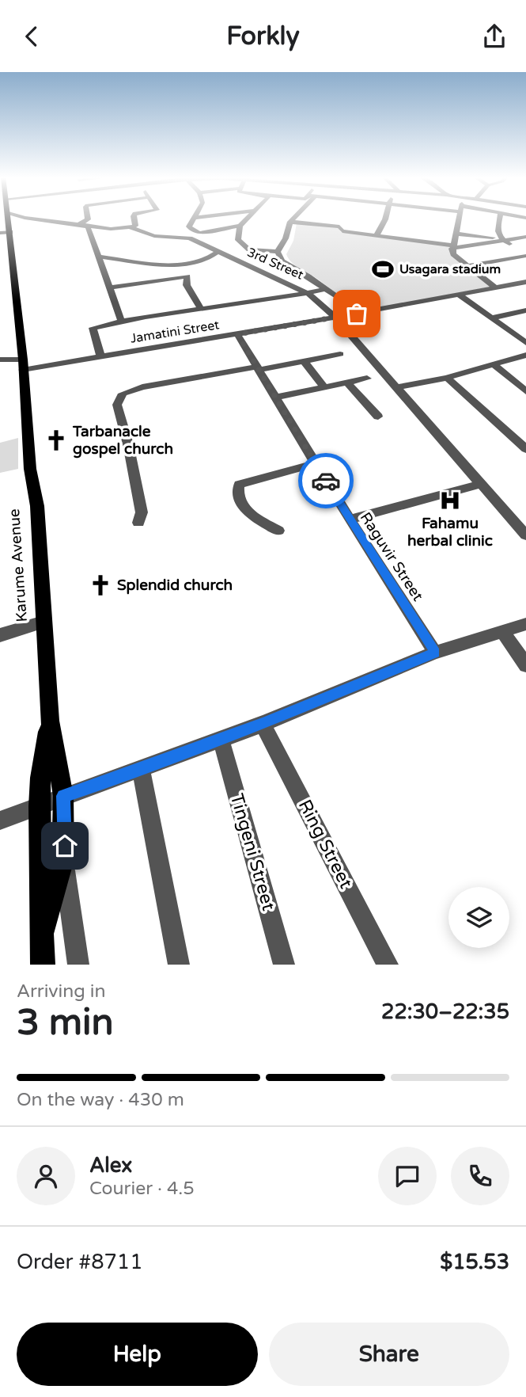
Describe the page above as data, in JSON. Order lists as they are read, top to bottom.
{
  "streets": {
    "main road": ["Karume Avenue"],
    "street": [
      "3rd Street",
      "Jamatini Street",
      "Raguvir Street",
      "Ring Street",
      "Tingeni Street"
    ]
  },
  "crossings": [
    ["3rd Street", "Jamatini Street"],
    ["3rd Street", "Karume Avenue"],
    ["Jamatini Street", "Raguvir Street"],
    ["Jamatini Street", "Karume Avenue"]
  ],
  "places": {
    "sports": ["Usagara stadium"],
    "church": ["Tarbanacle gospel church", "Splendid church"],
    "hospital": ["Fahamu herbal clinic"]
  },
  "page": {
    "header": "Forkly",
    "heading": ["3 min", "Arriving in", "22:30–22:35"],
    "panel": [
      "Alex",
      "Courier · 4.5",
      "Order #8711",
      "$15.53"
    ],
    "bar": "On the way · 430 m",
    "buttons": ["Help", "Share"]
  }
}
